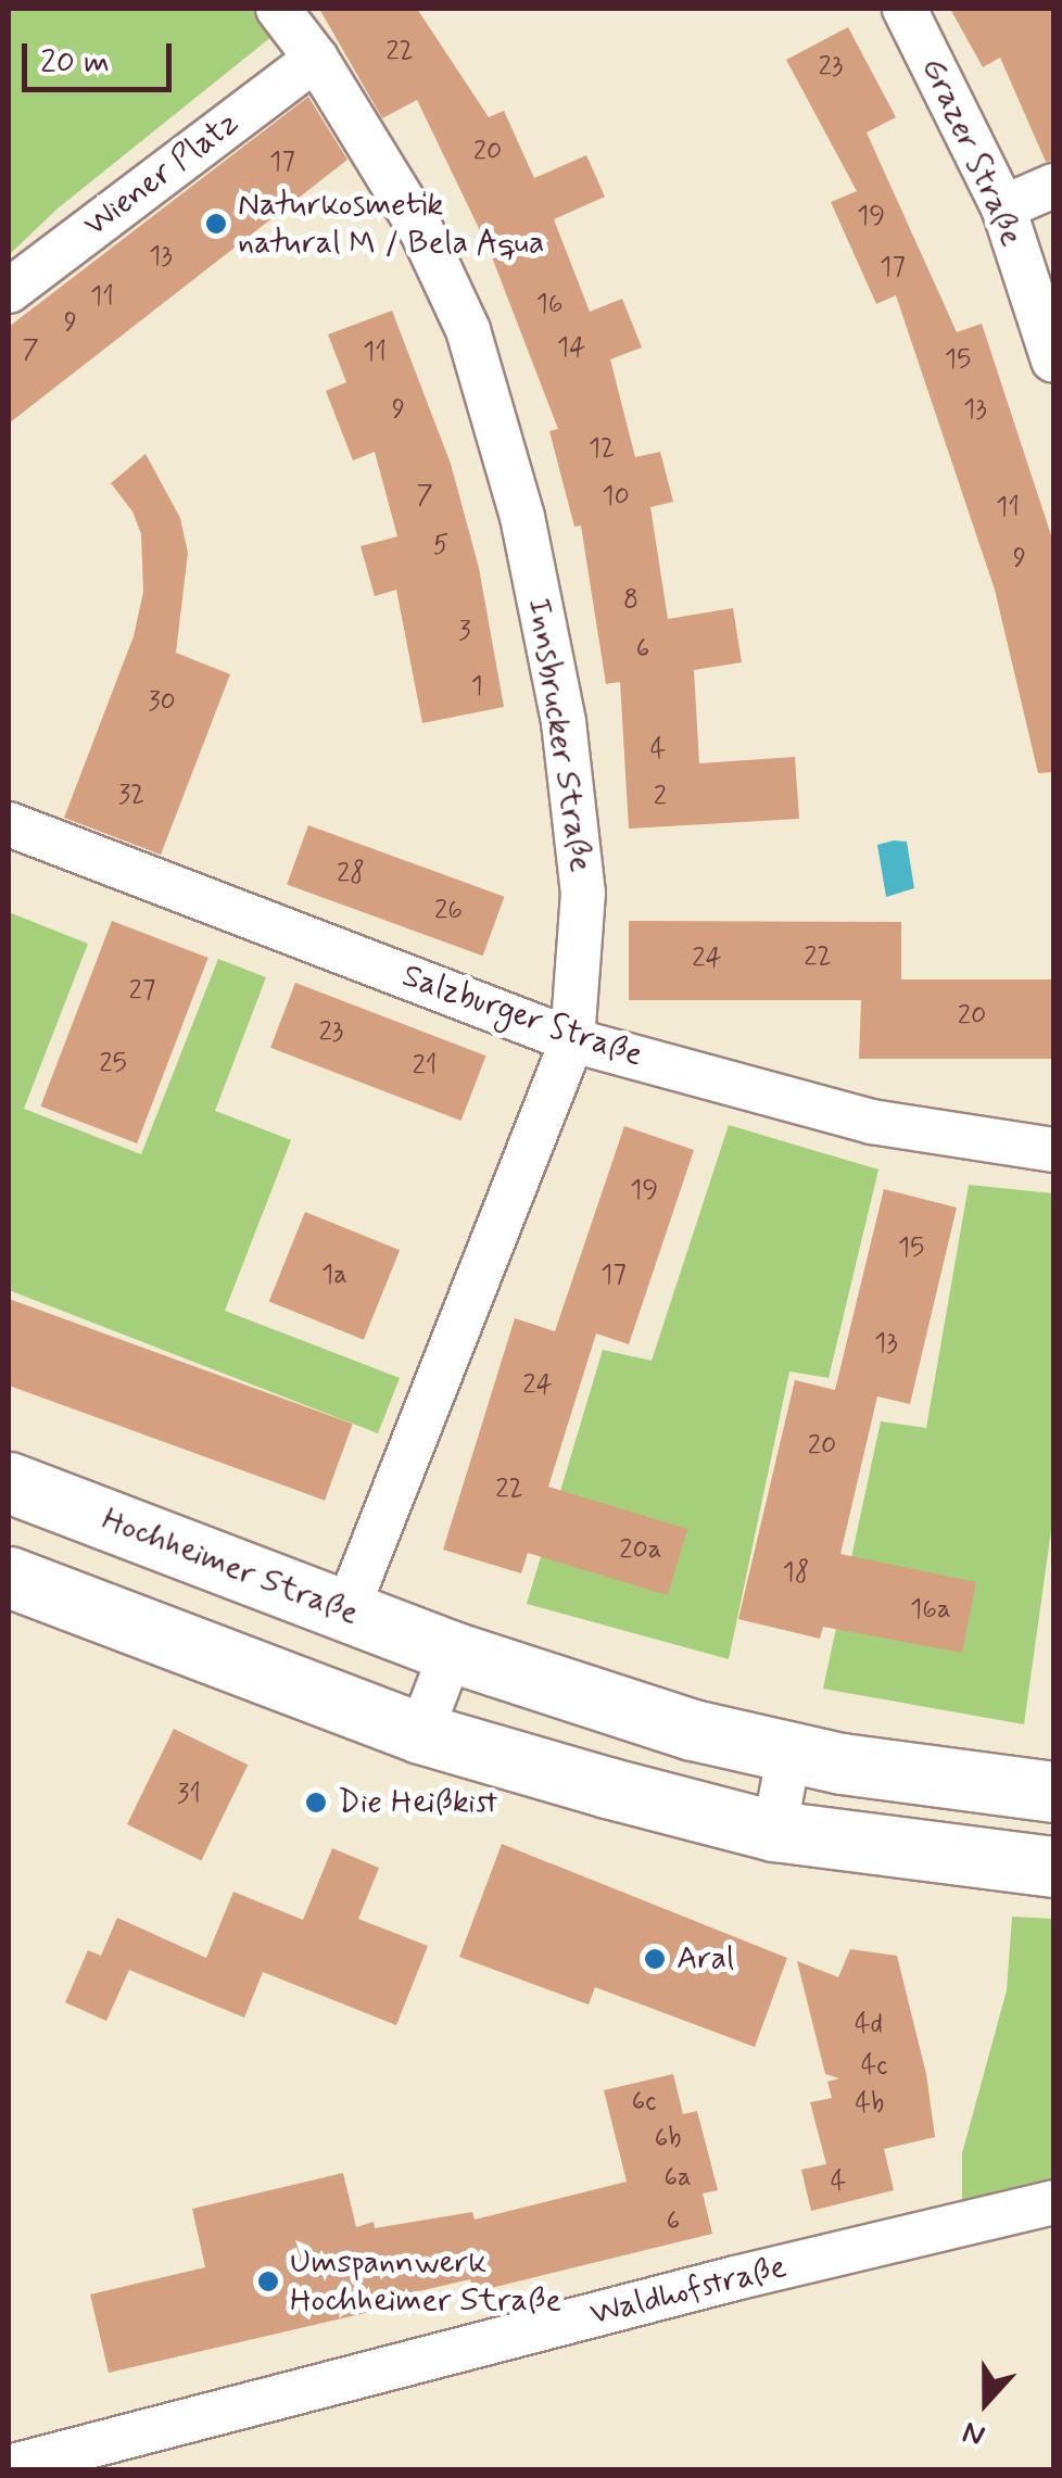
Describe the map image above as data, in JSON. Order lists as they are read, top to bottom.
{
  "streets": {
    "main road": ["Hochheimer Straße"],
    "street": [
      "Grazer Straße",
      "Wiener Platz",
      "Innsbrucker Straße",
      "Salzburger Straße",
      "Waldhofstraße"
    ]
  },
  "crossings": [
    ["Wiener Platz", "Innsbrucker Straße"],
    ["Innsbrucker Straße", "Salzburger Straße"],
    ["Innsbrucker Straße", "Hochheimer Straße"]
  ],
  "places": [
    "Naturkosmetik natural M / Bela Aqua",
    "Die Heißkist",
    "Aral",
    "Umspannwerk Hochheimer Straße"
  ],
  "house_numbers": [
    "22",
    "23",
    "20",
    "17",
    "19",
    "13",
    "17",
    "11",
    "16",
    "9",
    "14",
    "7",
    "11",
    "15",
    "9",
    "13",
    "12",
    "7",
    "10",
    "11",
    "5",
    "9",
    "8",
    "3",
    "6",
    "1",
    "30",
    "4",
    "32",
    "2",
    "28",
    "26",
    "22",
    "24",
    "27",
    "20",
    "23",
    "25",
    "21",
    "19",
    "15",
    "1a",
    "17",
    "13",
    "24",
    "20",
    "22",
    "20a",
    "18",
    "16a",
    "31",
    "4d",
    "4c",
    "6c",
    "4b",
    "6b",
    "6a",
    "4",
    "6"
  ],
  "scale_bar": "20 m",
  "north": "bottom"
}
